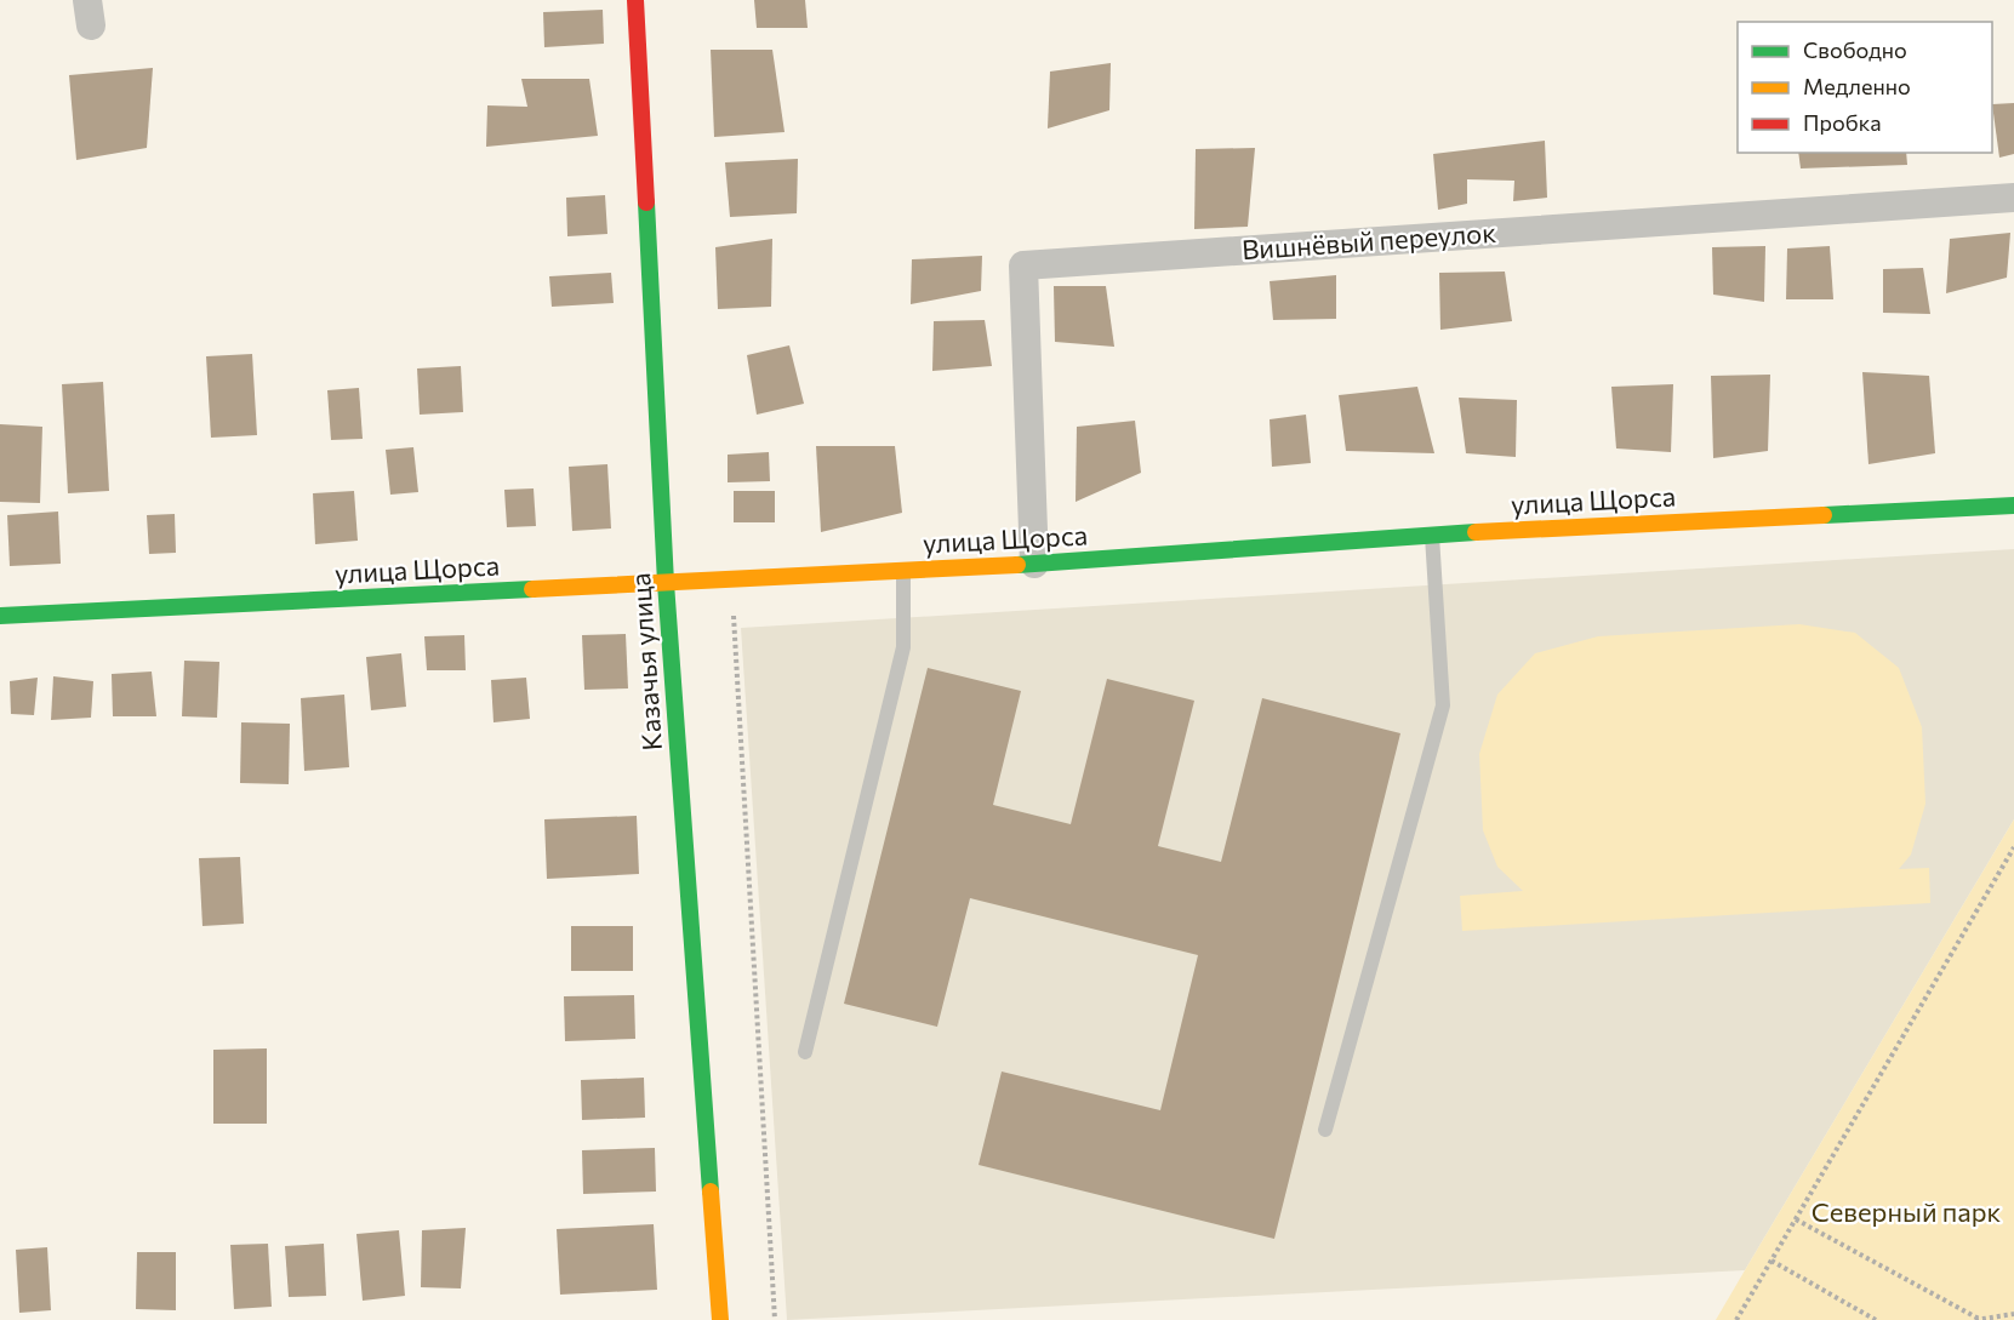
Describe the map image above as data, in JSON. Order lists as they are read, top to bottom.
{
  "streets": {
    "street": ["Вишнёвый переулок", "улица Щорса", "Казачья улица"]
  },
  "crossings": [
    ["Вишнёвый переулок", "улица Щорса"],
    ["улица Щорса", "Казачья улица"]
  ],
  "parks": ["Северный парк"],
  "legend": ["Свободно", "Медленно", "Пробка"]
}
